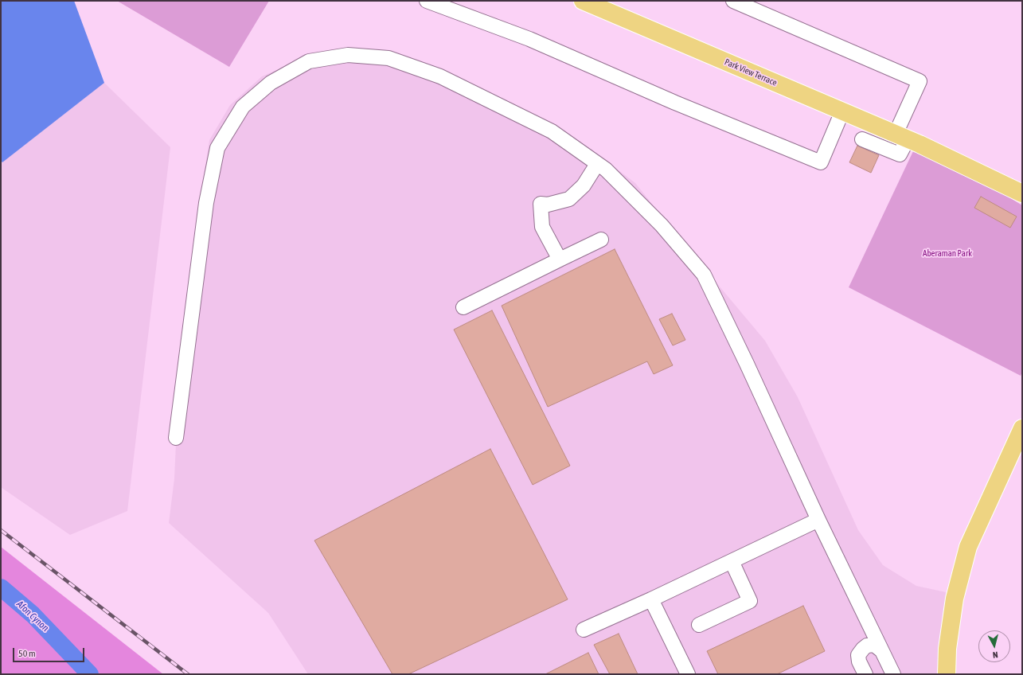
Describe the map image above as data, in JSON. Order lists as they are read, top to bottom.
{
  "streets": {
    "main road": ["Park View Terrace"]
  },
  "water": ["Afon Cynon"],
  "parks": ["Aberaman Park"],
  "scale_bar": "50 m",
  "north": "bottom"
}
